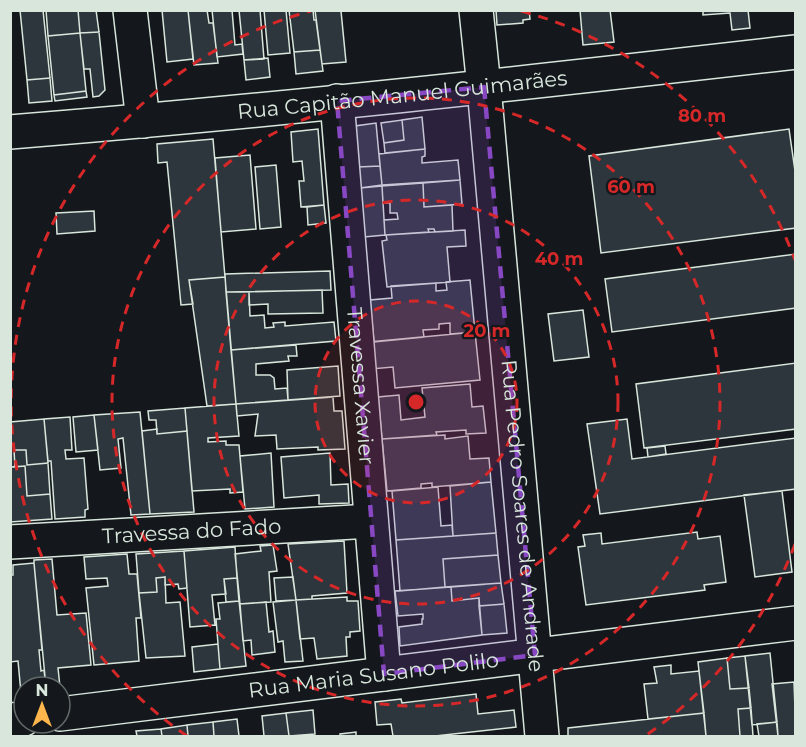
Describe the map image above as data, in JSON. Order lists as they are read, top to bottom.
{
  "streets": {
    "street": [
      "Rua Capitão Manuel Guimarães",
      "Travessa Xavier",
      "Rua Pedro Soares de Andrade",
      "Travessa do Fado",
      "Rua Maria Susano Polilo"
    ]
  },
  "crossings": [
    ["Rua Capitão Manuel Guimarães", "Travessa Xavier"],
    ["Rua Capitão Manuel Guimarães", "Rua Pedro Soares de Andrade"],
    ["Travessa Xavier", "Travessa do Fado"],
    ["Travessa Xavier", "Rua Maria Susano Polilo"],
    ["Rua Pedro Soares de Andrade", "Rua Maria Susano Polilo"]
  ],
  "north": "top",
  "rings": [
    "80 m",
    "60 m",
    "40 m",
    "20 m"
  ]
}
